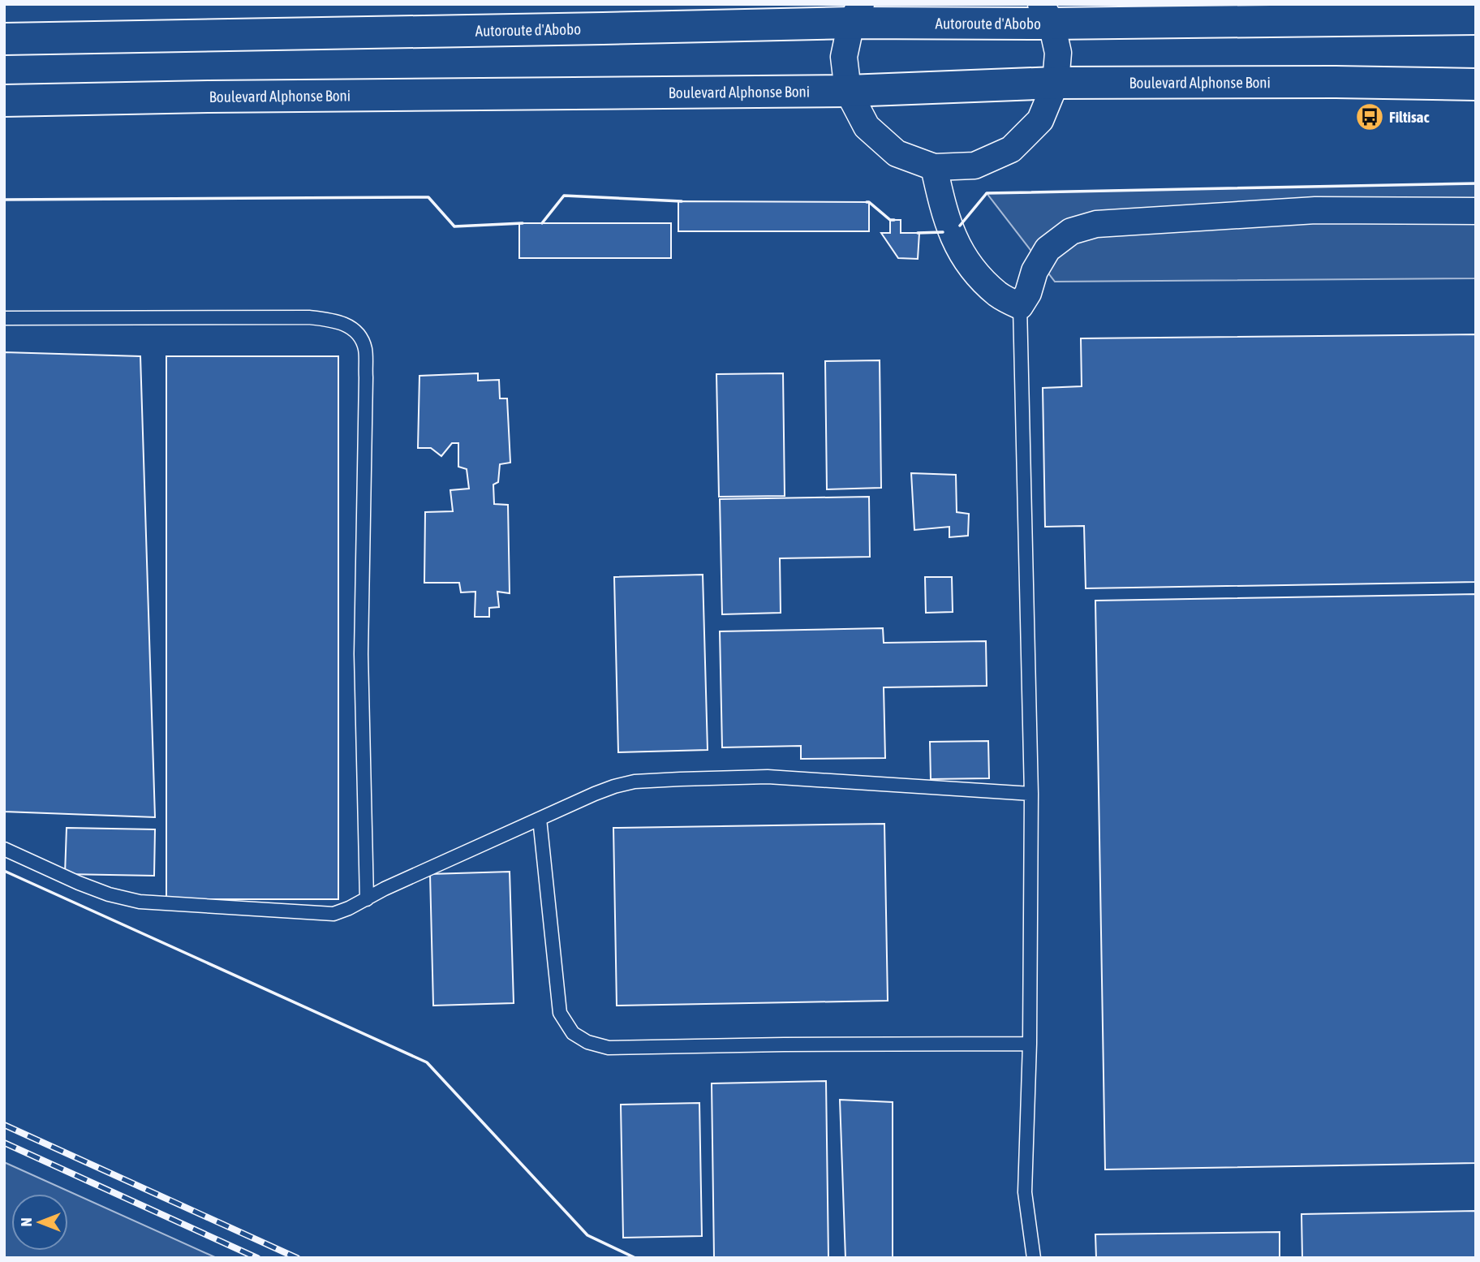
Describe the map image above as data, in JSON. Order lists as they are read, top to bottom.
{
  "streets": {
    "main road": ["Autoroute d'Abobo", "Boulevard Alphonse Boni"]
  },
  "places": {
    "bus stop": ["Filtisac"]
  },
  "north": "left"
}
